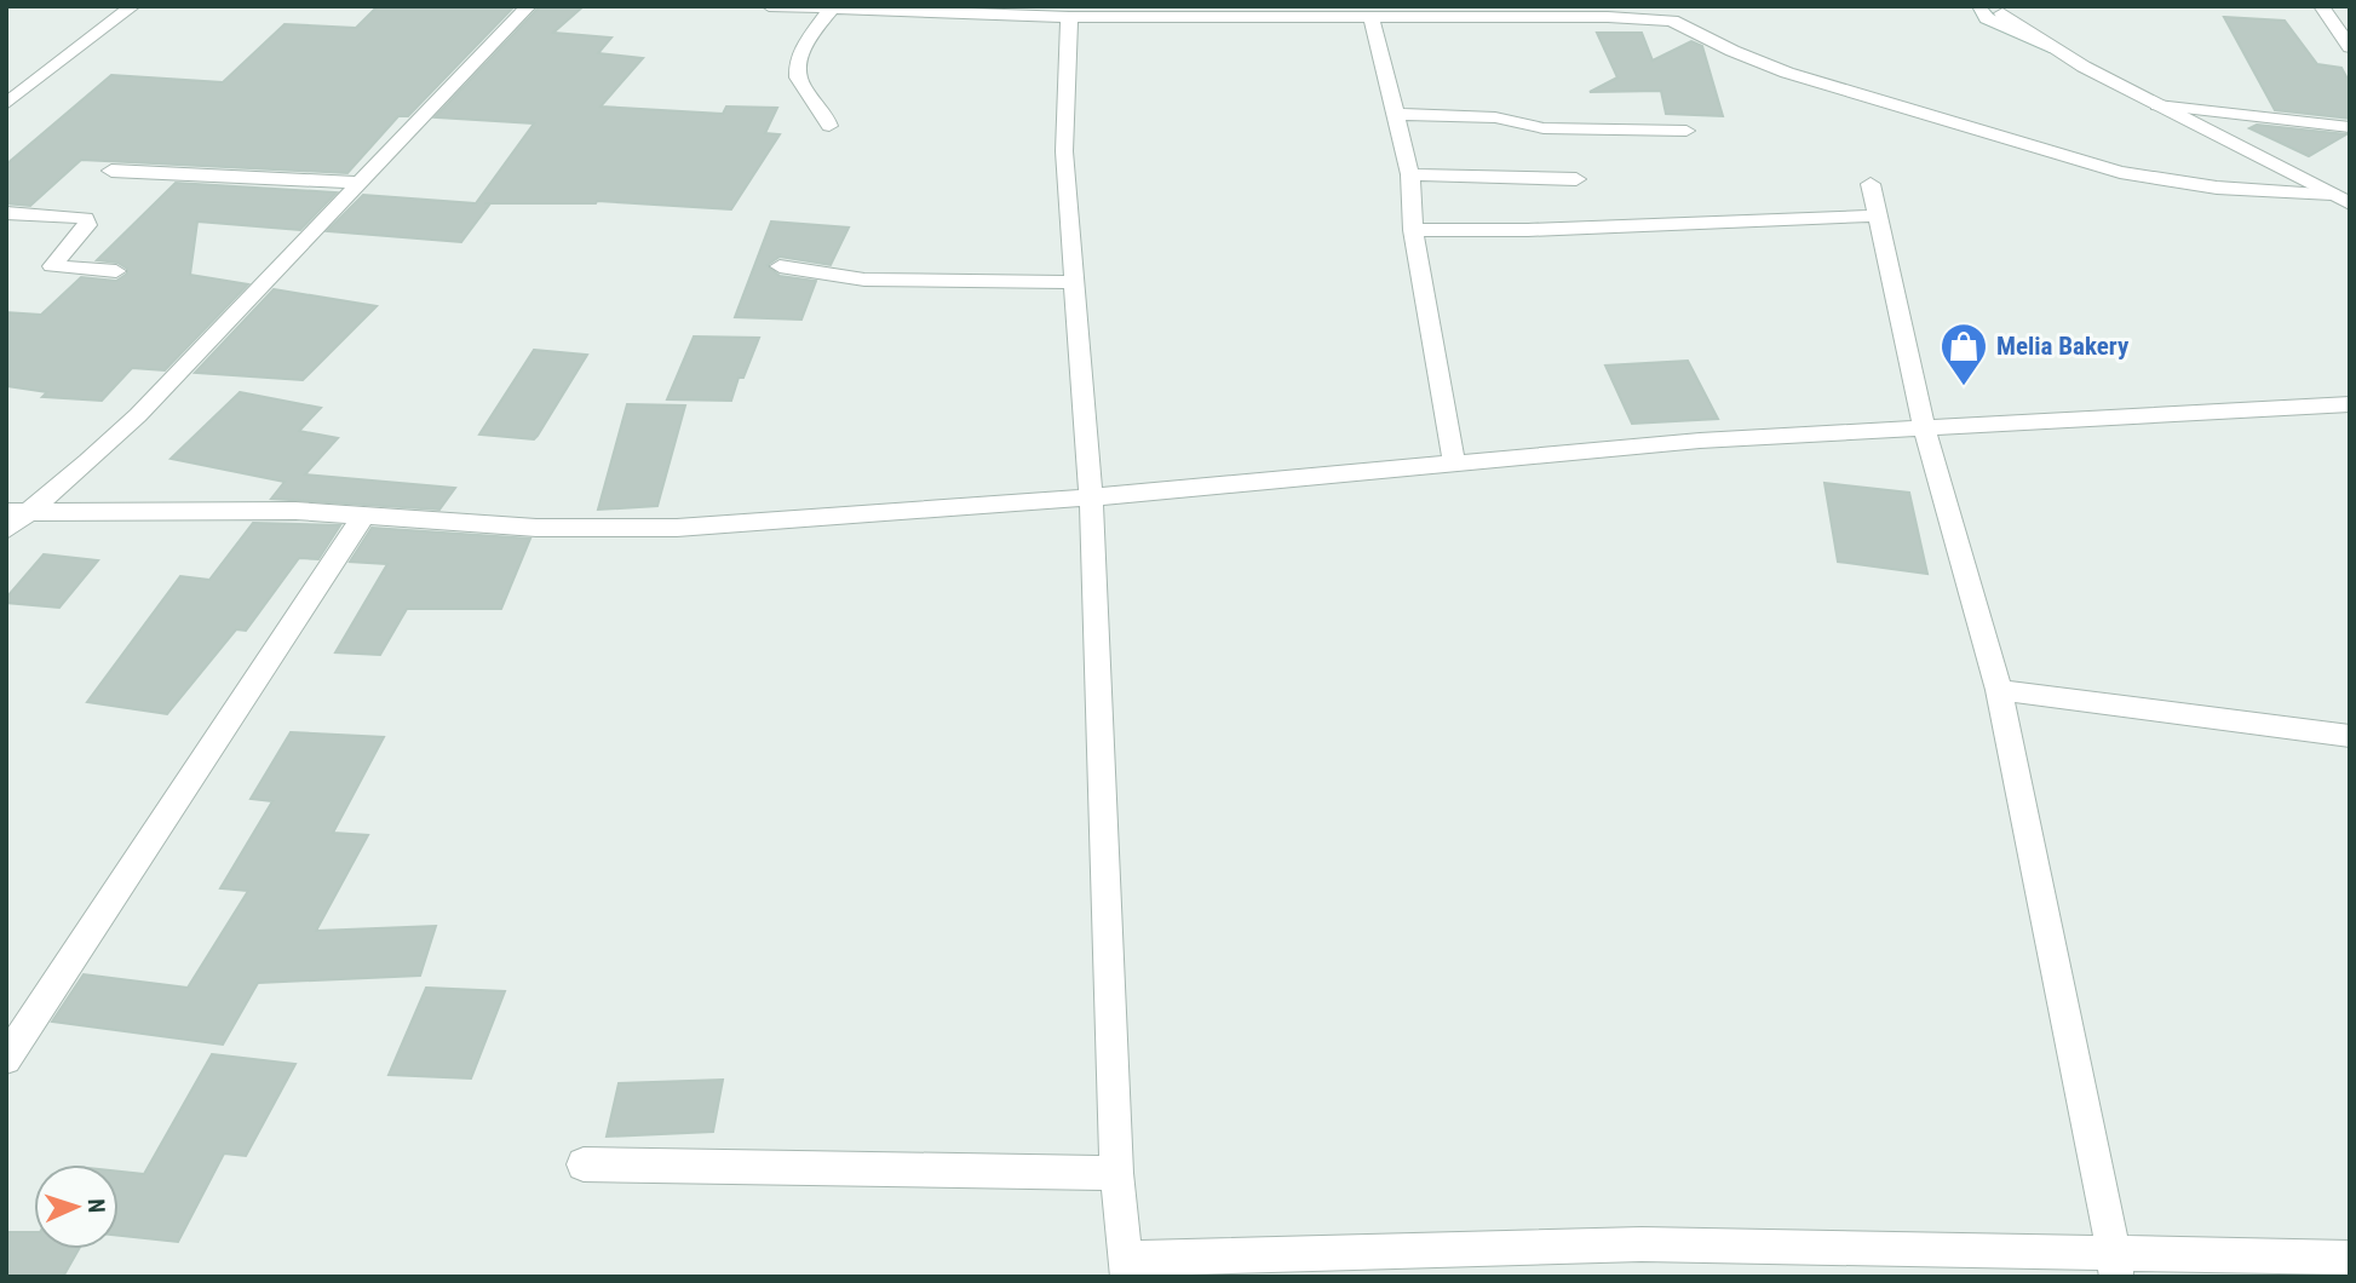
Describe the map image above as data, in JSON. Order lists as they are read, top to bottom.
{
  "places": {
    "shop": ["Melia Bakery"]
  },
  "north": "right"
}
